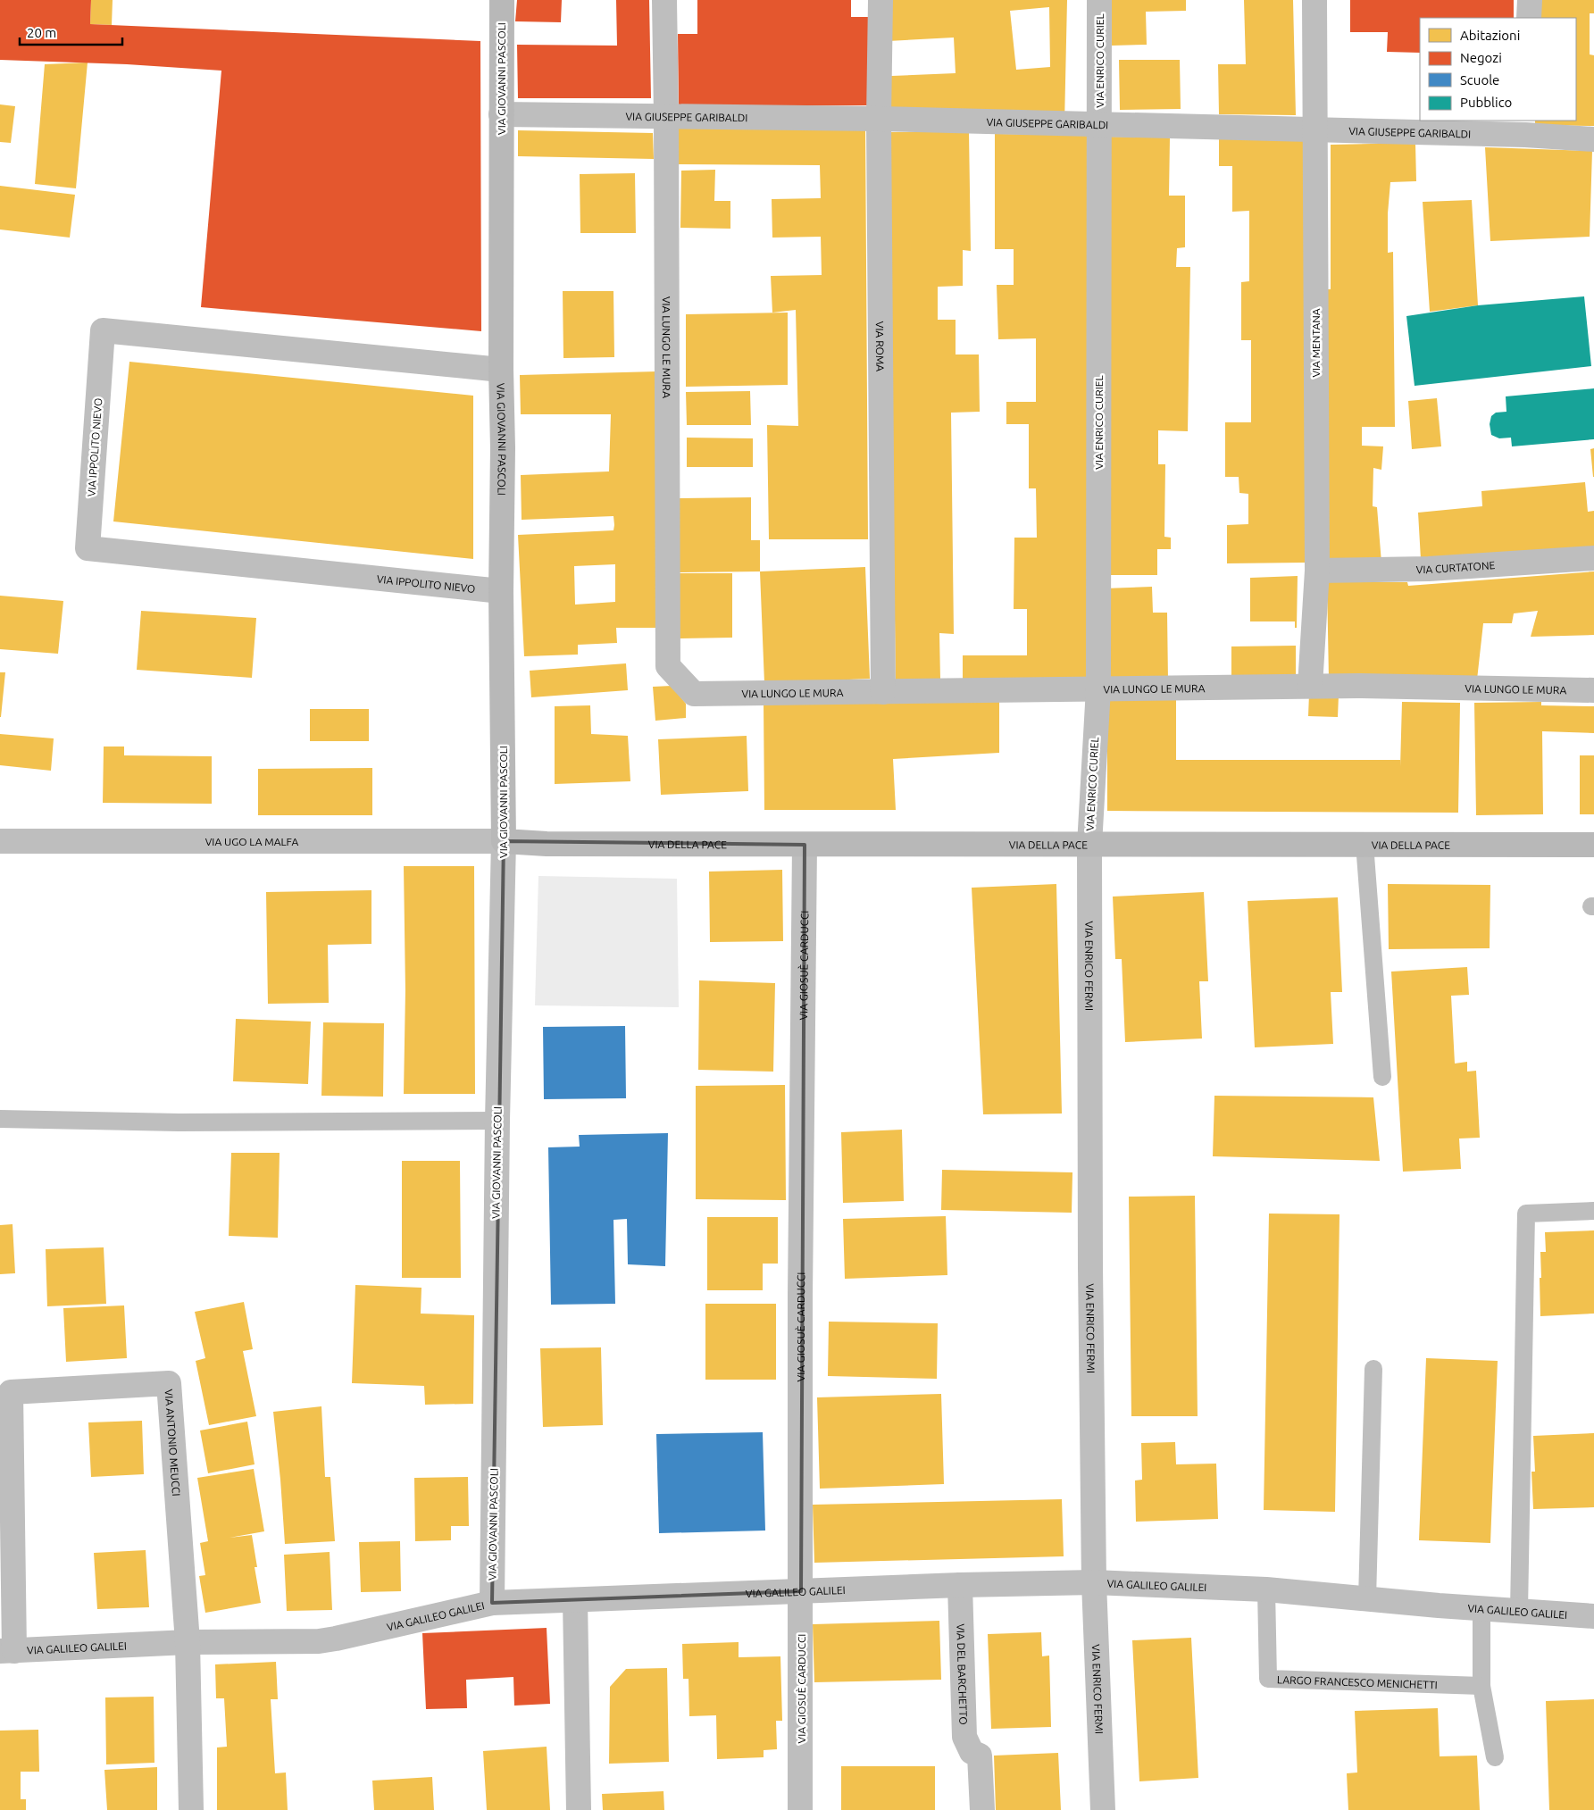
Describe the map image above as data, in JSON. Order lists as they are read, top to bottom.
{
  "streets": {
    "main road": ["VIA GIOVANNI PASCOLI", "VIA DELLA PACE"],
    "street": [
      "VIA ENRICO CURIEL",
      "VIA GIUSEPPE GARIBALDI",
      "VIA MENTANA",
      "VIA ROMA",
      "VIA LUNGO LE MURA",
      "VIA IPPOLITO NIEVO",
      "VIA CURTATONE",
      "VIA UGO LA MALFA",
      "VIA GIOSUÈ CARDUCCI",
      "VIA ENRICO FERMI",
      "VIA ANTONIO MEUCCI",
      "VIA GALILEO GALILEI",
      "VIA DEL BARCHETTO"
    ],
    "lane": ["LARGO FRANCESCO MENICHETTI"]
  },
  "crossings": [
    ["VIA ENRICO CURIEL", "VIA GIUSEPPE GARIBALDI"],
    ["VIA ENRICO CURIEL", "VIA LUNGO LE MURA"],
    ["VIA ENRICO CURIEL", "VIA DELLA PACE"],
    ["VIA ENRICO CURIEL", "VIA ENRICO FERMI"],
    ["VIA GIOVANNI PASCOLI", "VIA GIUSEPPE GARIBALDI"],
    ["VIA GIOVANNI PASCOLI", "VIA IPPOLITO NIEVO"],
    ["VIA GIOVANNI PASCOLI", "VIA UGO LA MALFA"],
    ["VIA GIOVANNI PASCOLI", "VIA DELLA PACE"],
    ["VIA GIOVANNI PASCOLI", "VIA GALILEO GALILEI"],
    ["VIA GIUSEPPE GARIBALDI", "VIA MENTANA"],
    ["VIA GIUSEPPE GARIBALDI", "VIA ROMA"],
    ["VIA GIUSEPPE GARIBALDI", "VIA LUNGO LE MURA"],
    ["VIA MENTANA", "VIA LUNGO LE MURA"],
    ["VIA MENTANA", "VIA CURTATONE"],
    ["VIA ROMA", "VIA LUNGO LE MURA"],
    ["VIA UGO LA MALFA", "VIA DELLA PACE"],
    ["VIA DELLA PACE", "VIA GIOSUÈ CARDUCCI"],
    ["VIA DELLA PACE", "VIA ENRICO FERMI"],
    ["VIA GIOSUÈ CARDUCCI", "VIA GALILEO GALILEI"],
    ["VIA ENRICO FERMI", "VIA GALILEO GALILEI"],
    ["VIA ANTONIO MEUCCI", "VIA GALILEO GALILEI"],
    ["VIA GALILEO GALILEI", "VIA DEL BARCHETTO"],
    ["VIA GALILEO GALILEI", "LARGO FRANCESCO MENICHETTI"]
  ],
  "legend": [
    "Abitazioni",
    "Negozi",
    "Scuole",
    "Pubblico"
  ],
  "scale_bar": "20 m"
}
